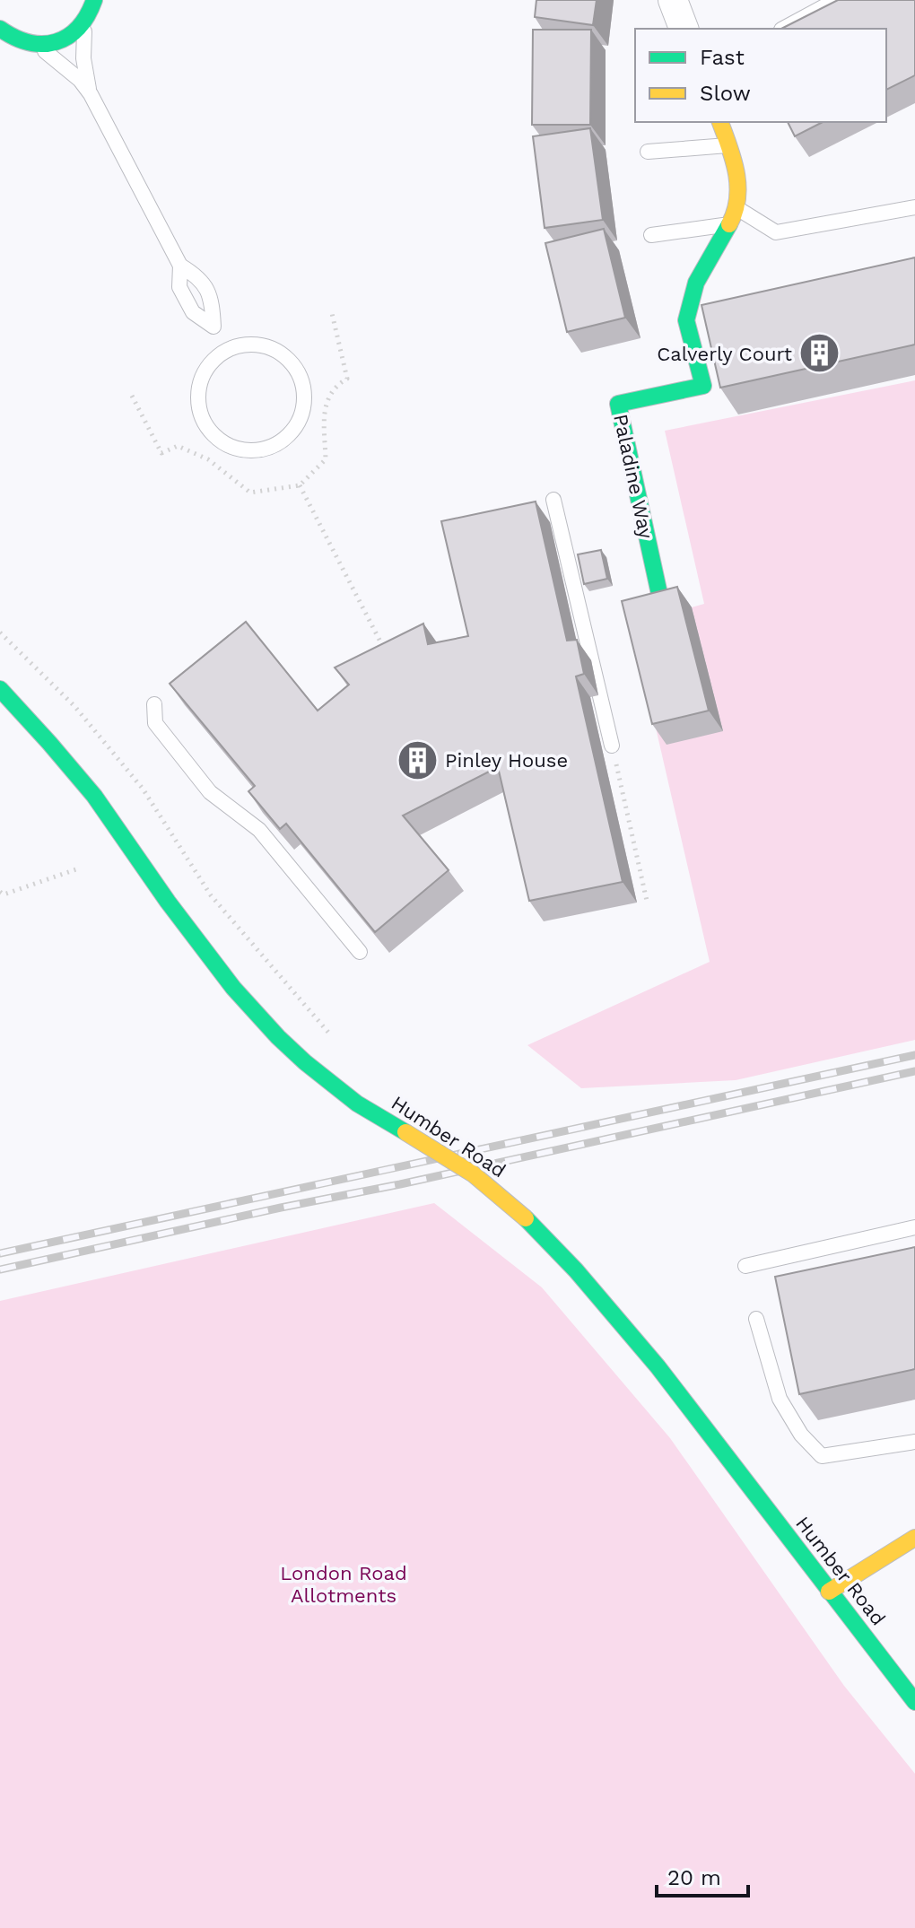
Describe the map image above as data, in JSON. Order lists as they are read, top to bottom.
{
  "streets": {
    "main road": ["Paladine Way", "Humber Road"]
  },
  "parks": ["London Road Allotments"],
  "places": {
    "building": ["Calverly Court", "Pinley House"]
  },
  "legend": ["Fast", "Slow"],
  "scale_bar": "20 m"
}
